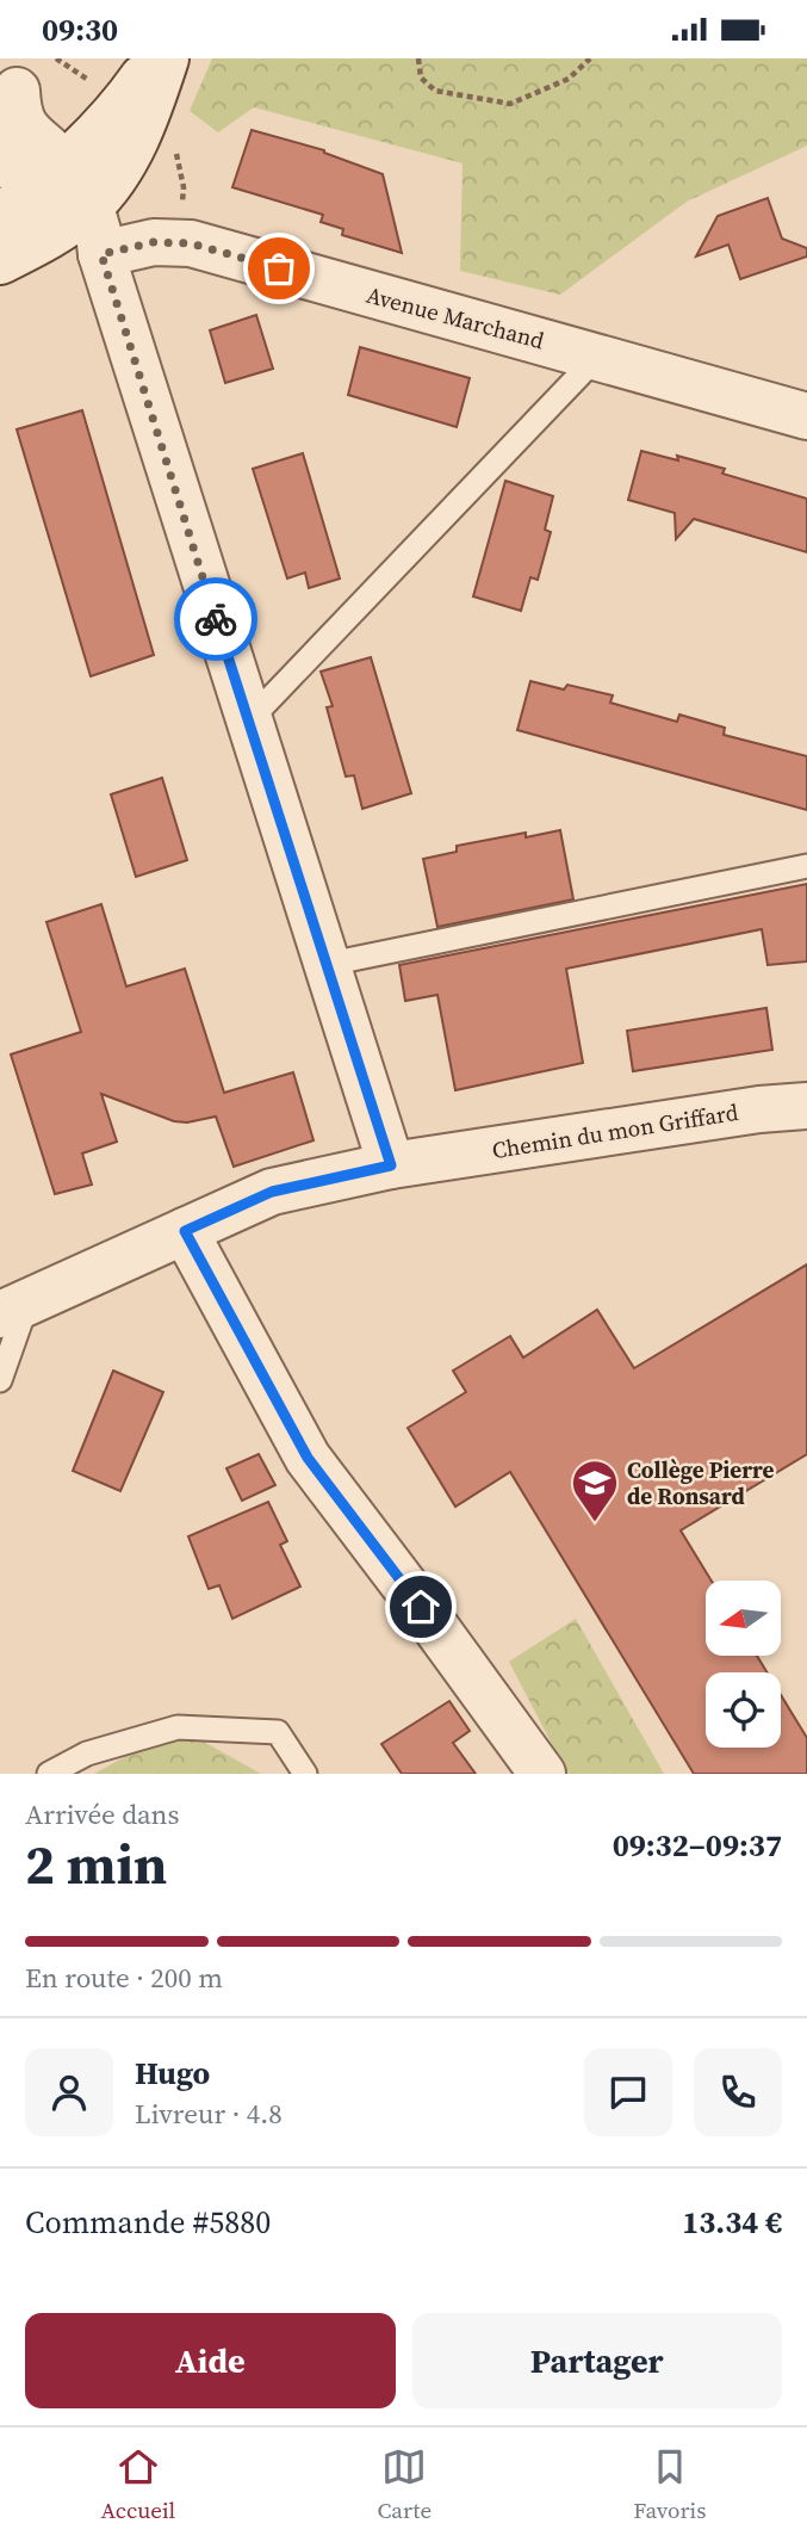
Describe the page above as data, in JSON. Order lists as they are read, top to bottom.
{
  "streets": {
    "street": ["Avenue Marchand", "Chemin du mon Griffard"]
  },
  "places": {
    "school or university": ["Collège Pierre de Ronsard"]
  },
  "north": "left",
  "page": {
    "status": "09:30",
    "heading": ["2 min", "Arrivée dans", "09:32–09:37"],
    "panel": [
      "Hugo",
      "Livreur · 4.8",
      "Commande #5880",
      "13.34 €"
    ],
    "bar": "En route · 200 m",
    "buttons": ["Aide", "Partager"],
    "tabs": ["Accueil", "Carte", "Favoris"]
  }
}
